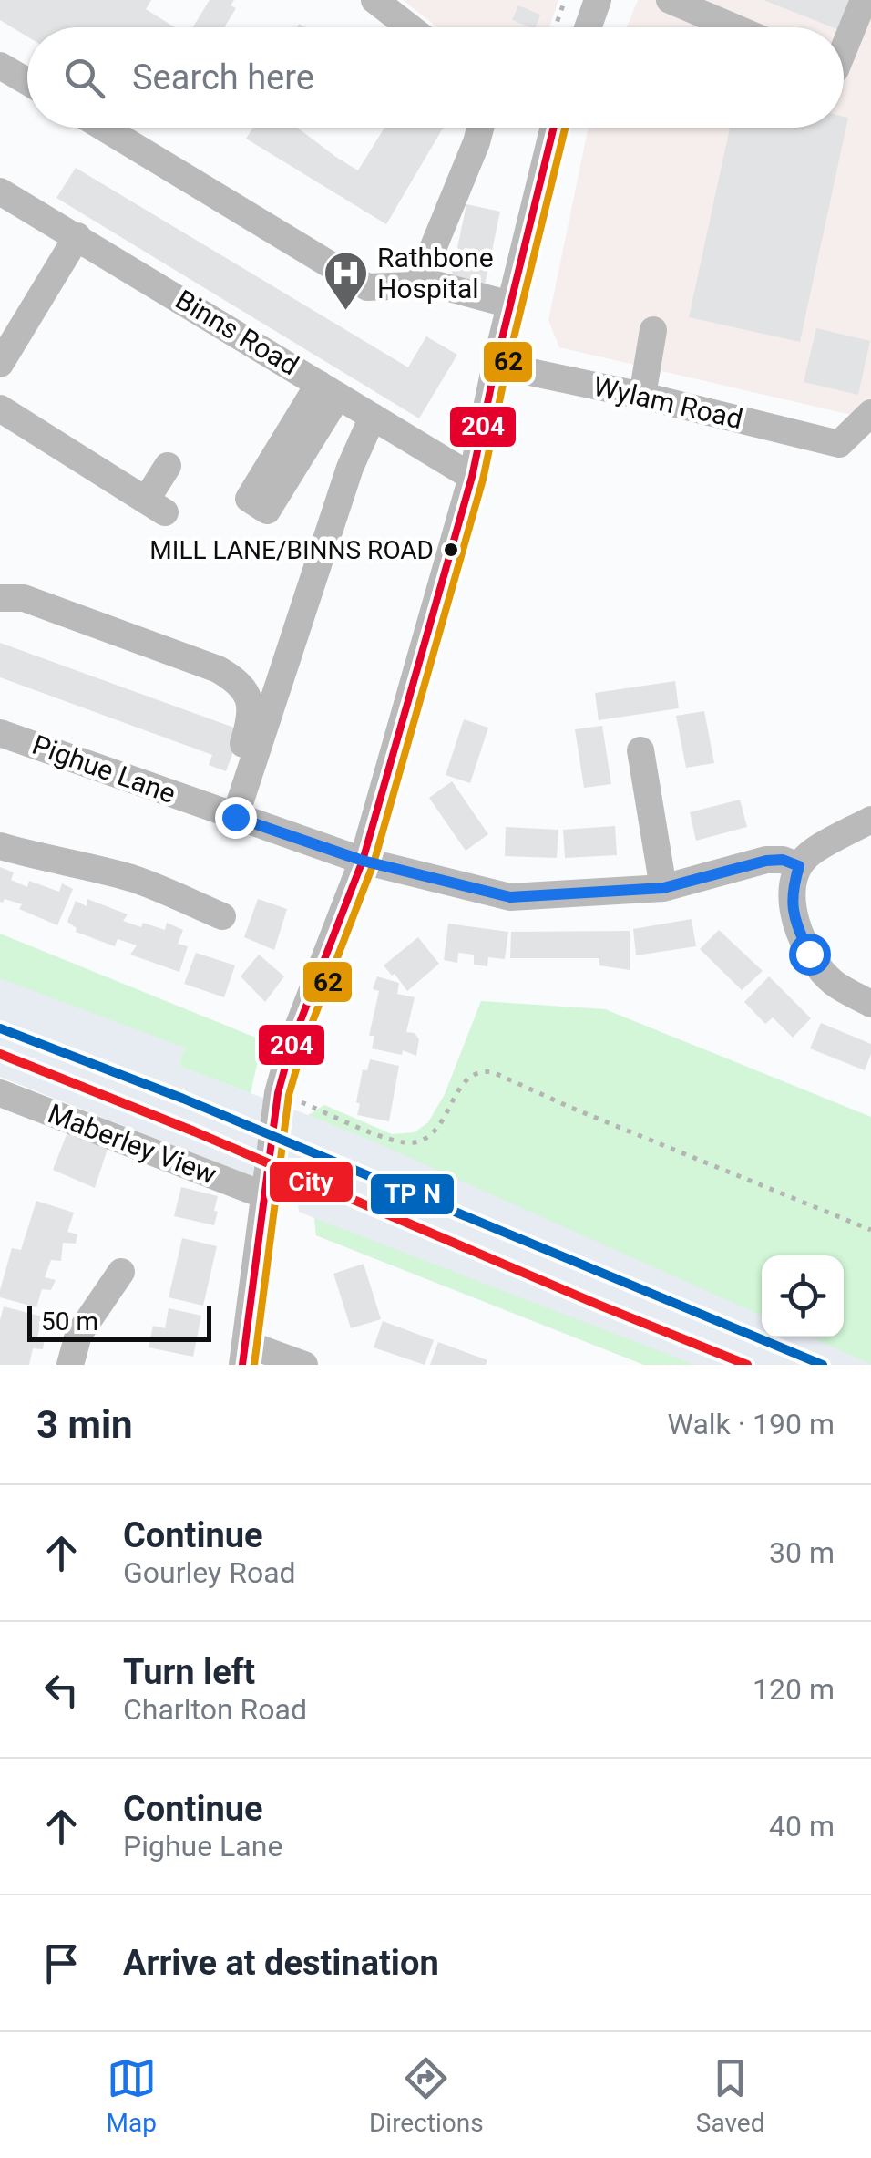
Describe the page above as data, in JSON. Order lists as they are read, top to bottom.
{
  "streets": {
    "street": [
      "Binns Road",
      "Wylam Road",
      "Pighue Lane",
      "Maberley View"
    ]
  },
  "places": {
    "hospital": ["Rathbone Hospital"],
    "other": ["MILL LANE/BINNS ROAD"]
  },
  "lines": ["transit line 204", "transit line 62", "transit line City"],
  "scale_bar": "50 m",
  "page": {
    "search": "Search here",
    "scale": "50 m",
    "heading": ["3 min", "Walk · 190 m"],
    "list": [
      ["Continue", "Gourley Road", "30 m"],
      ["Turn left", "Charlton Road", "120 m"],
      ["Continue", "Pighue Lane", "40 m"],
      "Arrive at destination"
    ],
    "nav": ["Map", "Directions", "Saved"]
  }
}
